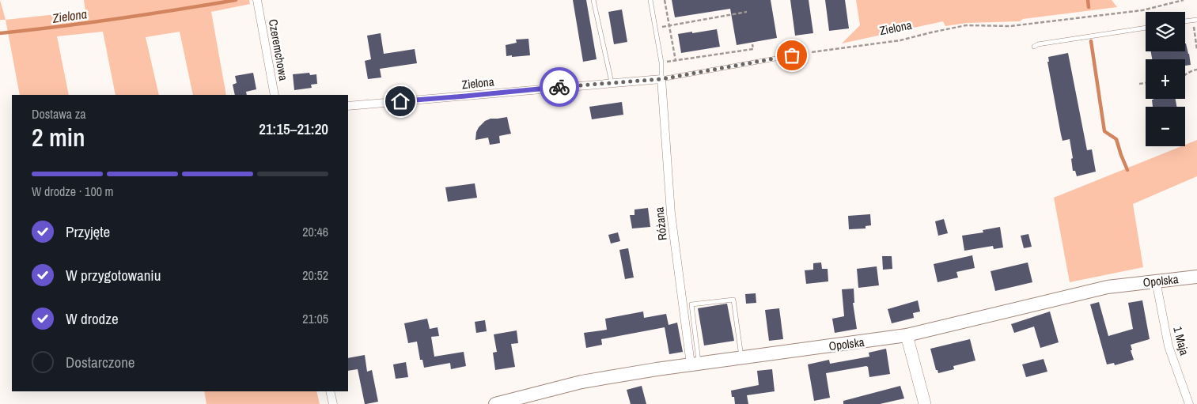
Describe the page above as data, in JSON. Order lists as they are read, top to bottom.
{
  "streets": {
    "main road": ["Opolska"],
    "street": [
      "Zielona",
      "Czeremchowa",
      "Różana",
      "1 Maja"
    ]
  },
  "crossings": [
    ["Zielona", "Różana"],
    ["Różana", "Opolska"],
    ["Opolska", "1 Maja"]
  ],
  "water": ["Zielona"],
  "page": {
    "map_buttons": ["+", "−"],
    "heading": ["2 min", "Dostawa za", "21:15–21:20"],
    "bar": "W drodze · 100 m",
    "list": [
      ["Przyjęte", "20:46"],
      ["W przygotowaniu", "20:52"],
      ["W drodze", "21:05"],
      "Dostarczone"
    ]
  }
}
